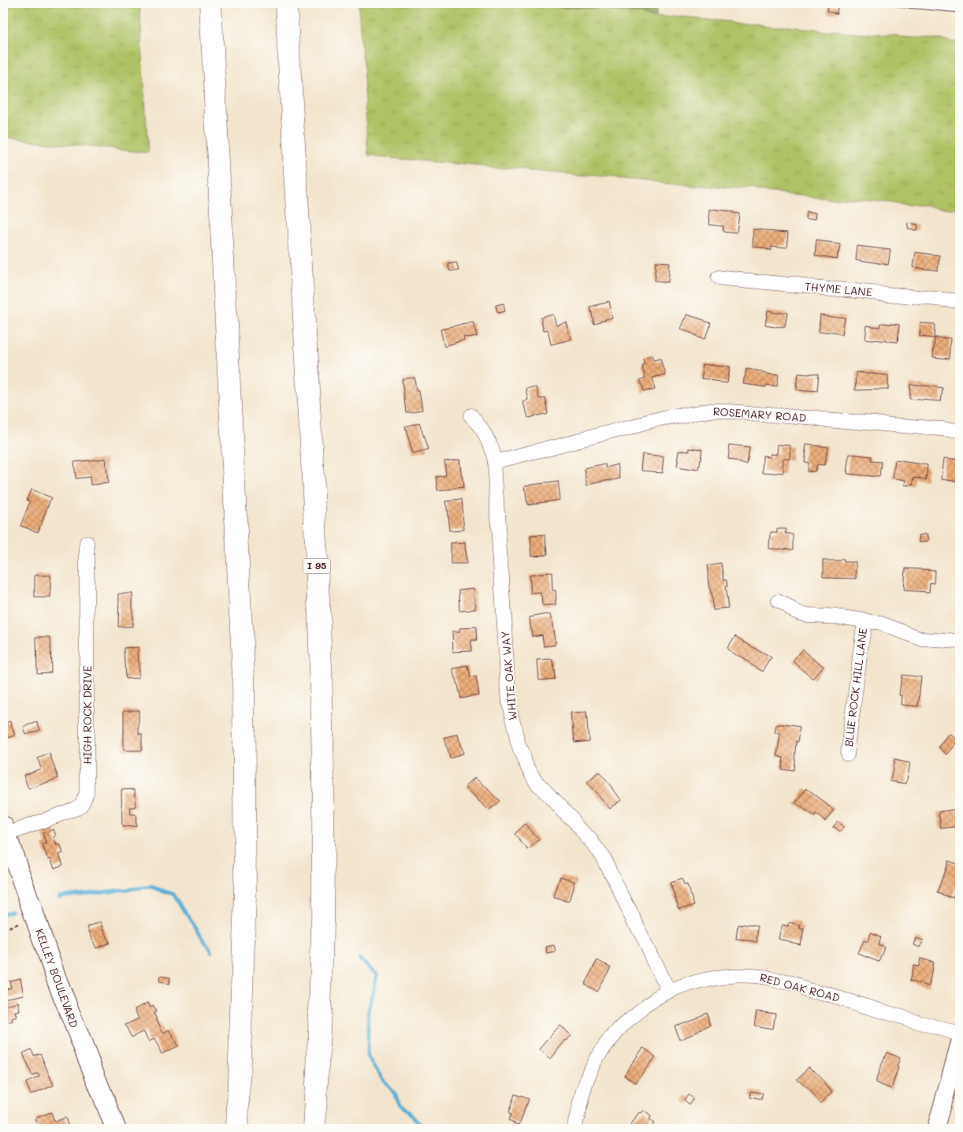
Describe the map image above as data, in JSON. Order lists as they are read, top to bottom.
{
  "streets": {
    "highway": ["I 95"],
    "main road": ["KELLEY BOULEVARD"],
    "street": [
      "THYME LANE",
      "ROSEMARY ROAD",
      "WHITE OAK WAY",
      "BLUE ROCK HILL LANE",
      "HIGH ROCK DRIVE",
      "RED OAK ROAD"
    ]
  },
  "crossings": [
    ["ROSEMARY ROAD", "WHITE OAK WAY"],
    ["WHITE OAK WAY", "RED OAK ROAD"],
    ["HIGH ROCK DRIVE", "KELLEY BOULEVARD"]
  ]
}
